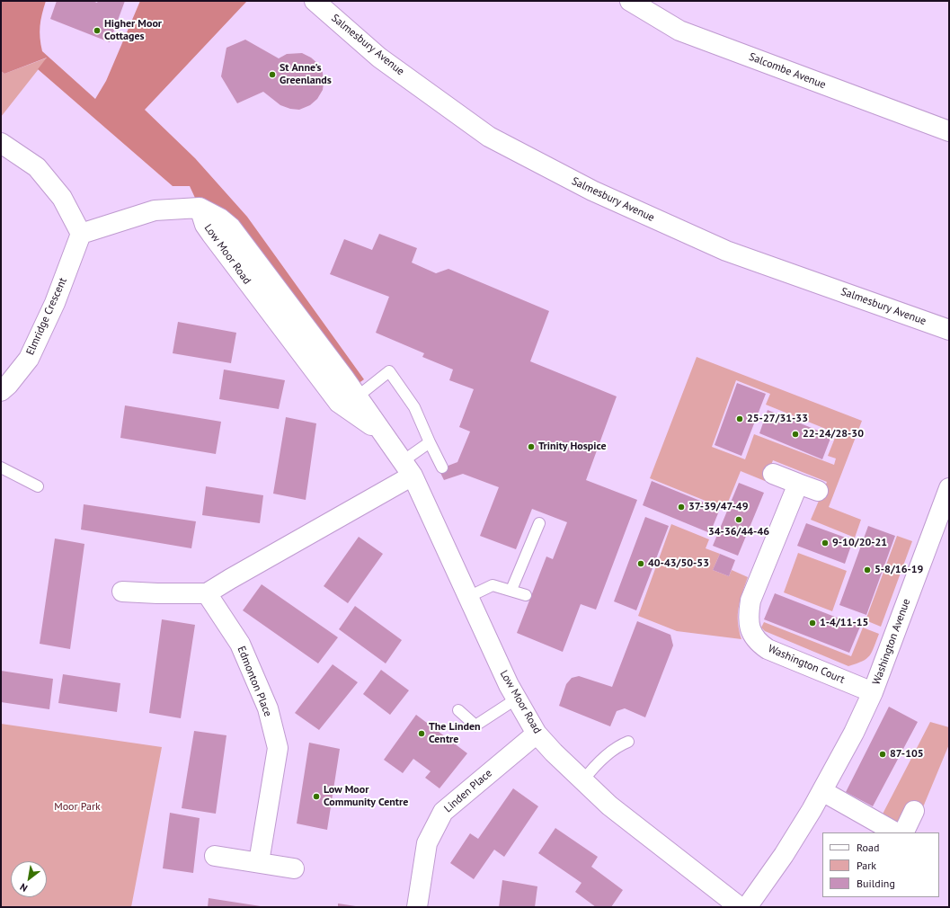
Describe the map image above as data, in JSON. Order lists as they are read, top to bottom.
{
  "streets": {
    "street": [
      "Salmesbury Avenue",
      "Salcombe Avenue",
      "Low Moor Road",
      "Elmridge Crescent",
      "Washington Avenue",
      "Washington Court",
      "Edmonton Place",
      "Linden Place"
    ]
  },
  "crossings": [
    ["Low Moor Road", "Elmridge Crescent"],
    ["Low Moor Road", "Linden Place"],
    ["Washington Avenue", "Washington Court"]
  ],
  "parks": ["Moor Park"],
  "places": [
    "Higher Moor Cottages",
    "St Anne's Greenlands",
    "25-27/31-33",
    "22-24/28-30",
    "Trinity Hospice",
    "37-39/47-49",
    "34-36/44-46",
    "9-10/20-21",
    "40-43/50-53",
    "5-8/16-19",
    "1-4/11-15",
    "The Linden Centre",
    "87-105",
    "Low Moor Community Centre"
  ],
  "legend": ["Road", "Park", "Building"],
  "north": "bottom left"
}
